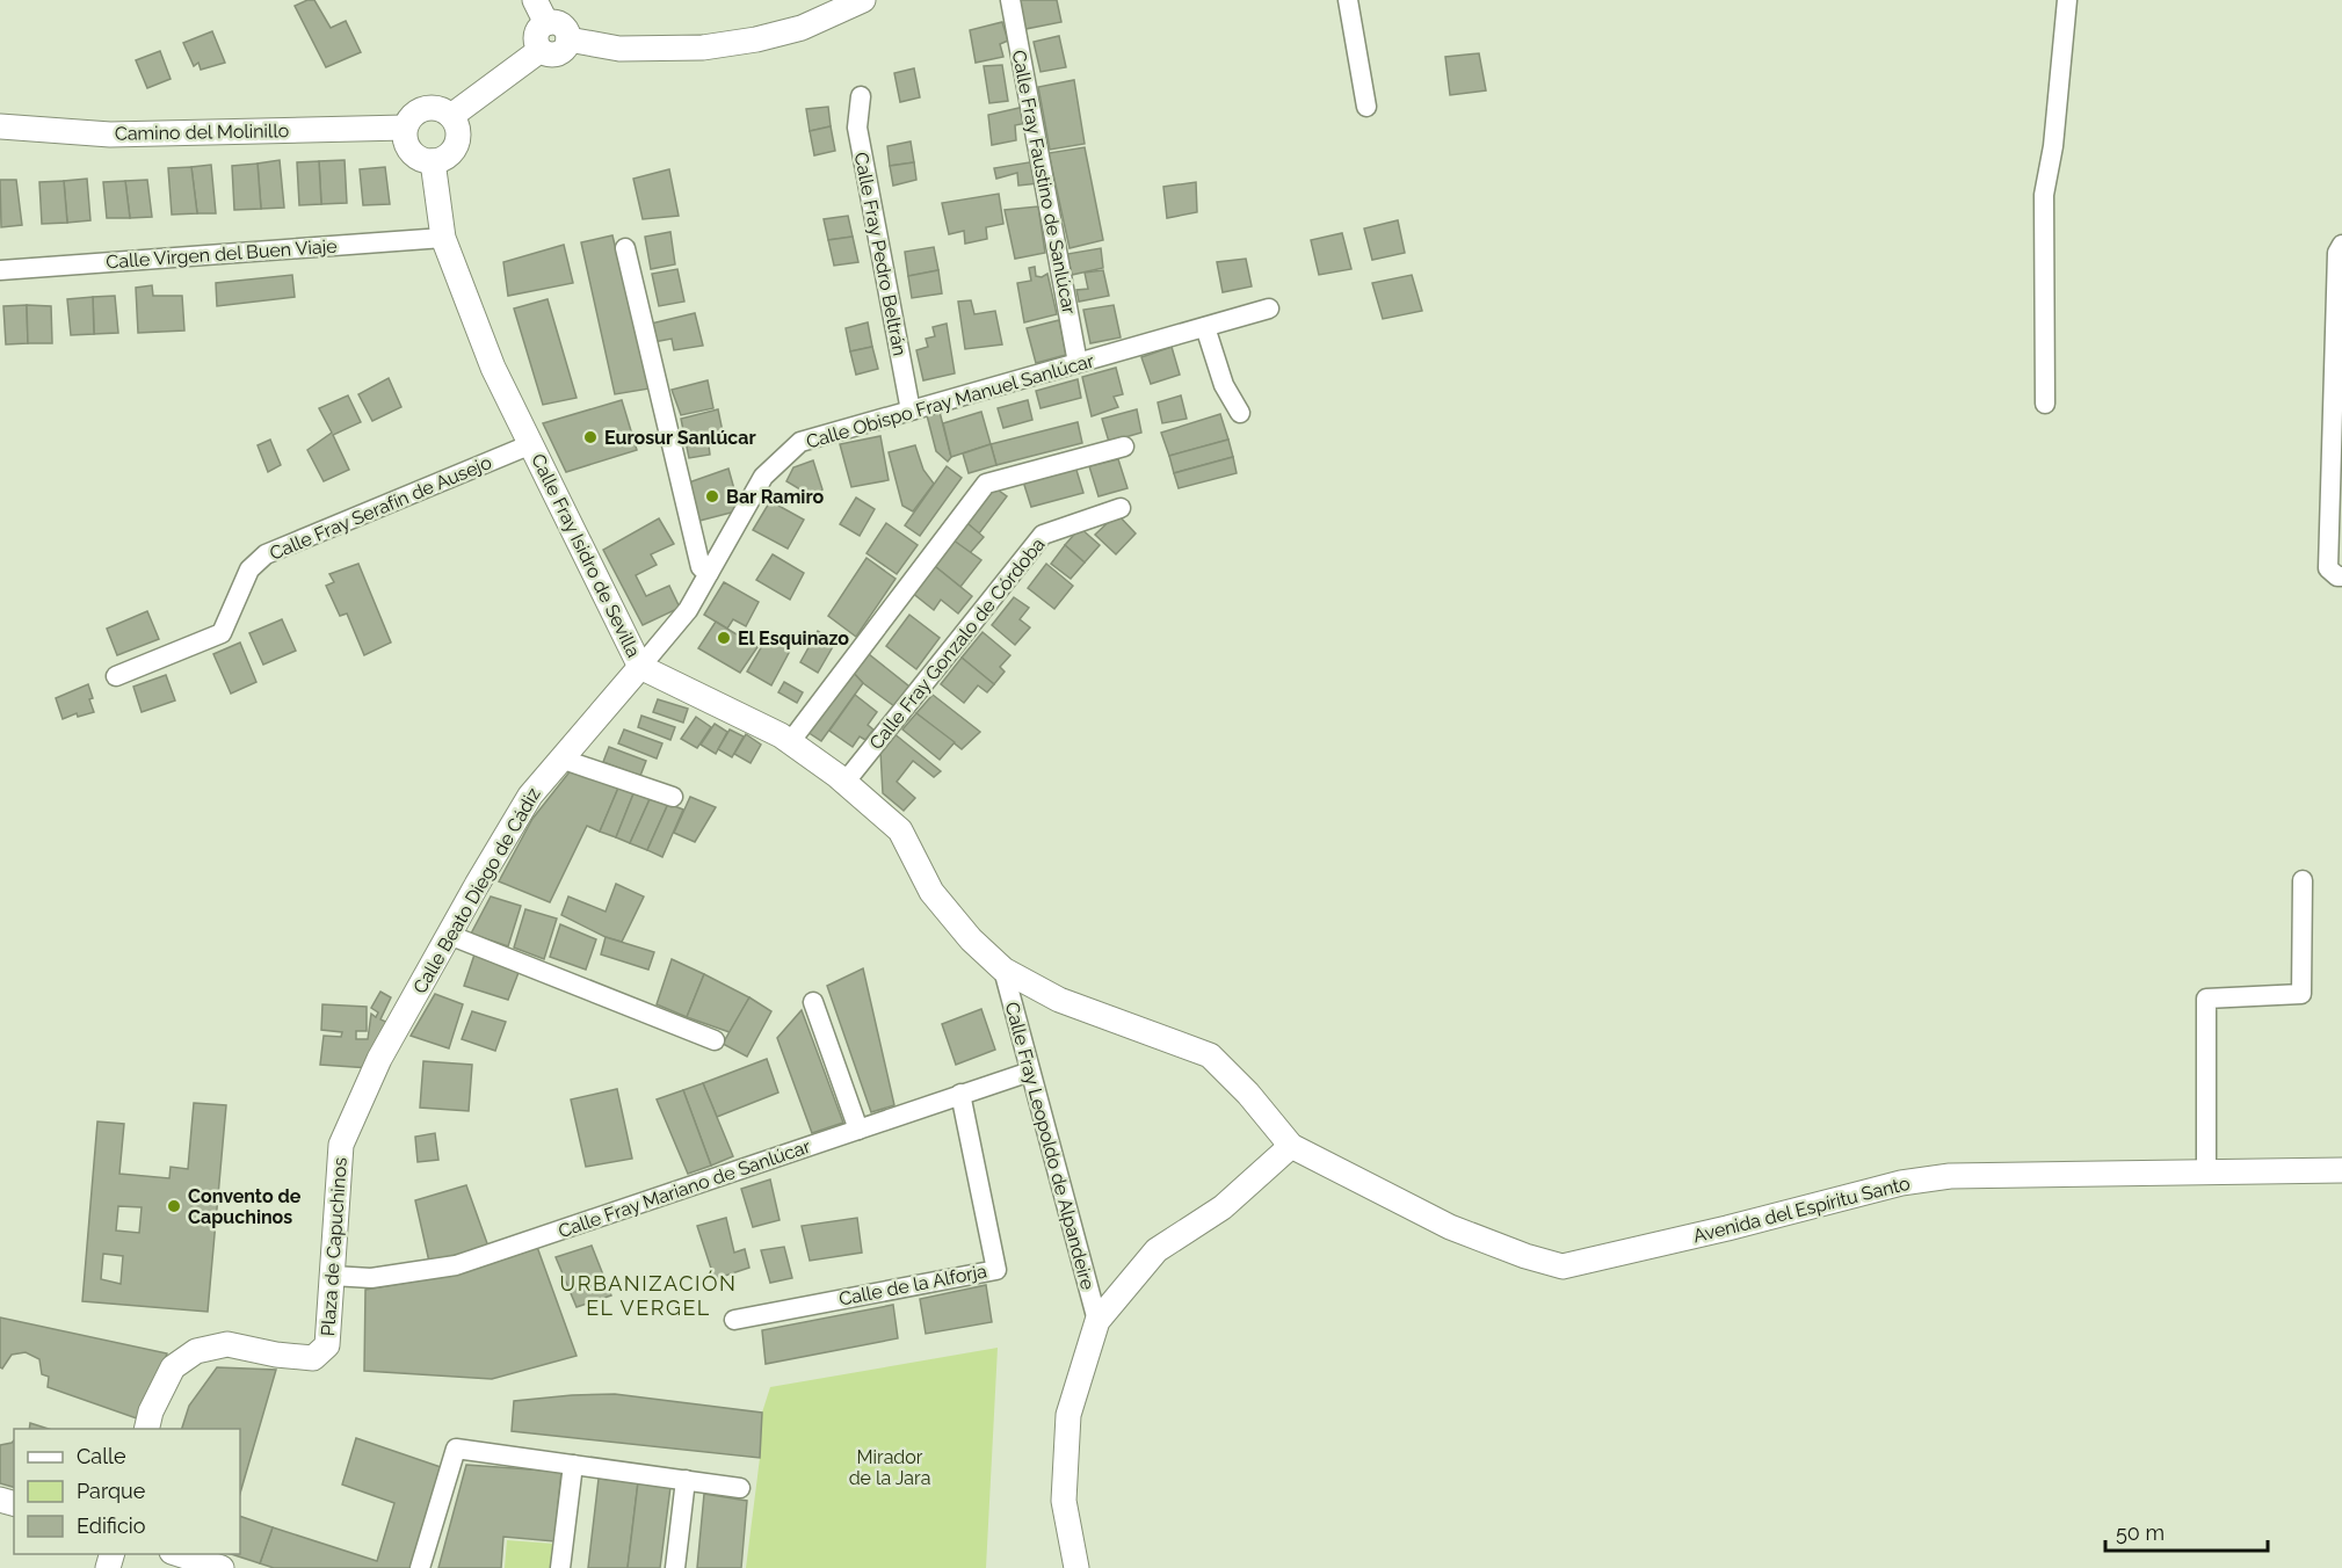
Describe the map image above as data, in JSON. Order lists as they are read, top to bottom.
{
  "streets": {
    "street": [
      "Camino del Molinillo",
      "Calle Fray Faustino de Sanlúcar",
      "Calle Virgen del Buen Viaje",
      "Calle Fray Pedro Beltrán",
      "Calle Obispo Fray Manuel Sanlúcar",
      "Calle Fray Serafín de Ausejo",
      "Calle Fray Isidro de Sevilla",
      "Calle Fray Gonzalo de Córdoba",
      "Calle Beato Diego de Cádiz",
      "Calle Fray Leopoldo de Alpandeire",
      "Calle Fray Mariano de Sanlúcar",
      "Avenida del Espíritu Santo",
      "Plaza de Capuchinos",
      "Calle de la Alforja"
    ]
  },
  "crossings": [
    ["Camino del Molinillo", "Calle Fray Isidro de Sevilla"],
    ["Calle Fray Faustino de Sanlúcar", "Calle Obispo Fray Manuel Sanlúcar"],
    ["Calle Virgen del Buen Viaje", "Calle Fray Isidro de Sevilla"],
    ["Calle Fray Pedro Beltrán", "Calle Obispo Fray Manuel Sanlúcar"],
    ["Calle Obispo Fray Manuel Sanlúcar", "Calle Fray Isidro de Sevilla"],
    ["Calle Obispo Fray Manuel Sanlúcar", "Calle Beato Diego de Cádiz"],
    ["Calle Fray Serafín de Ausejo", "Calle Fray Isidro de Sevilla"],
    ["Calle Fray Isidro de Sevilla", "Calle Fray Gonzalo de Córdoba"],
    ["Calle Fray Isidro de Sevilla", "Calle Beato Diego de Cádiz"],
    ["Calle Fray Isidro de Sevilla", "Calle Fray Leopoldo de Alpandeire"],
    ["Calle Fray Isidro de Sevilla", "Avenida del Espíritu Santo"],
    ["Calle Beato Diego de Cádiz", "Plaza de Capuchinos"],
    ["Calle Fray Leopoldo de Alpandeire", "Calle Fray Mariano de Sanlúcar"],
    ["Calle Fray Mariano de Sanlúcar", "Plaza de Capuchinos"],
    ["Calle Fray Mariano de Sanlúcar", "Calle de la Alforja"]
  ],
  "districts": ["URBANIZACIÓN EL VERGEL"],
  "parks": ["Mirador de la Jara"],
  "places": [
    "Eurosur Sanlúcar",
    "Bar Ramiro",
    "El Esquinazo",
    "Convento de Capuchinos"
  ],
  "legend": ["Calle", "Parque", "Edificio"],
  "scale_bar": "50 m"
}
